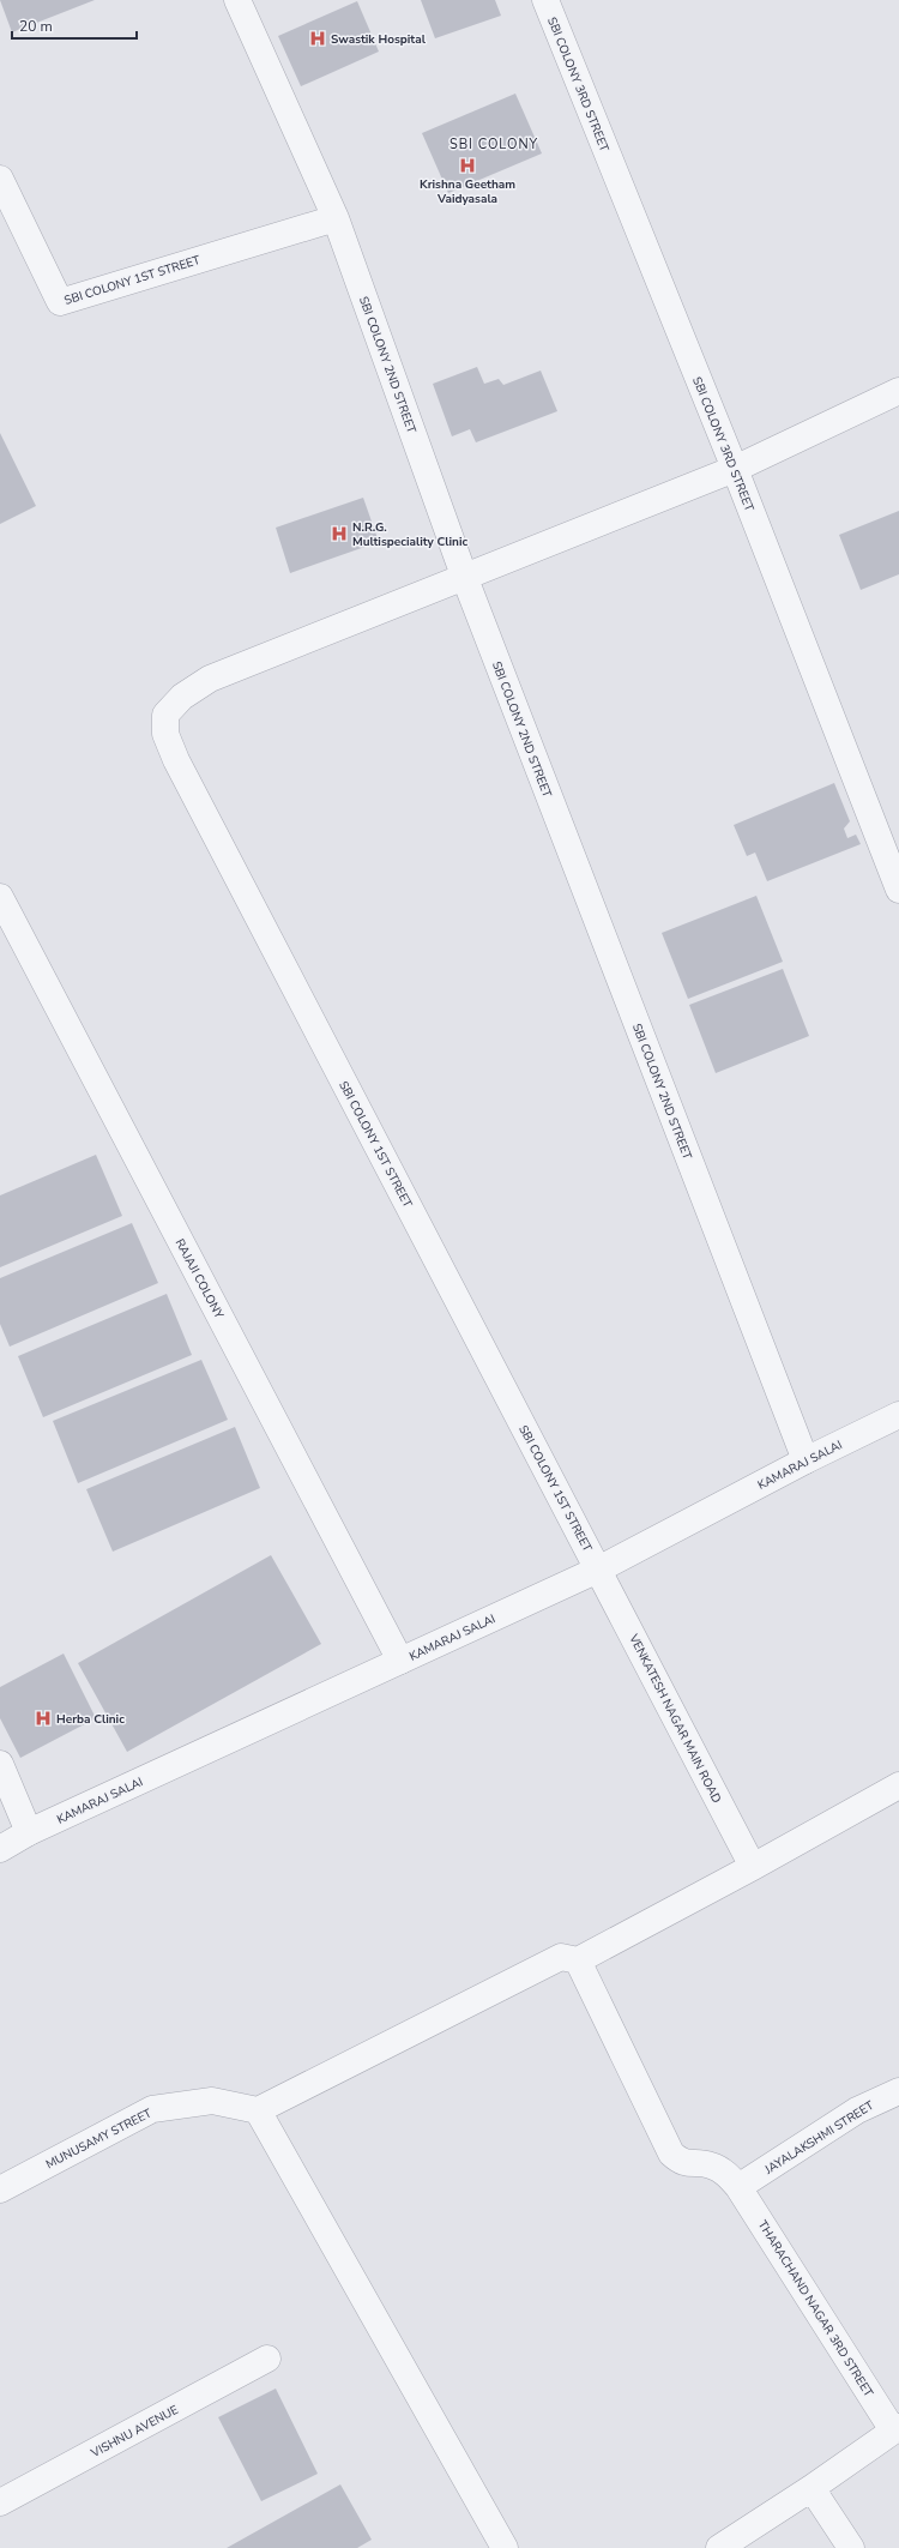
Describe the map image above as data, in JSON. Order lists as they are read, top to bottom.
{
  "streets": {
    "street": [
      "SBI COLONY 3RD STREET",
      "SBI COLONY 1ST STREET",
      "SBI COLONY 2ND STREET",
      "RAJAJI COLONY",
      "KAMARAJ SALAI",
      "VENKATESH NAGAR MAIN ROAD",
      "JAYALAKSHMI STREET",
      "MUNUSAMY STREET",
      "THARACHAND NAGAR 3RD STREET",
      "VISHNU AVENUE"
    ]
  },
  "crossings": [
    ["SBI COLONY 1ST STREET", "SBI COLONY 2ND STREET"],
    ["SBI COLONY 1ST STREET", "KAMARAJ SALAI"],
    ["SBI COLONY 1ST STREET", "VENKATESH NAGAR MAIN ROAD"],
    ["SBI COLONY 2ND STREET", "KAMARAJ SALAI"],
    ["RAJAJI COLONY", "KAMARAJ SALAI"],
    ["KAMARAJ SALAI", "VENKATESH NAGAR MAIN ROAD"],
    ["JAYALAKSHMI STREET", "THARACHAND NAGAR 3RD STREET"]
  ],
  "districts": ["SBI COLONY"],
  "places": {
    "hospital": [
      "Swastik Hospital",
      "Krishna Geetham Vaidyasala",
      "N.R.G. Multispeciality Clinic",
      "Herba Clinic"
    ]
  },
  "scale_bar": "20 m"
}
